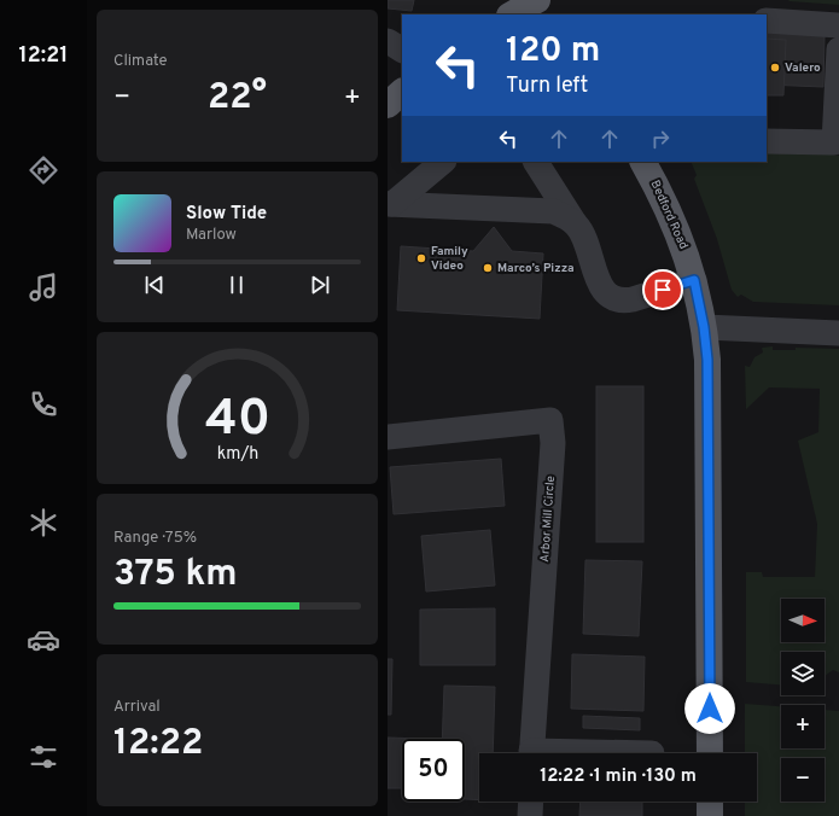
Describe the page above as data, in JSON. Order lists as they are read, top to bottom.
{
  "streets": {
    "main road": ["Bedford Road"],
    "lane": ["Arbor Mill Circle"]
  },
  "places": ["Valero", "Family Video", "Marco’s Pizza"],
  "north": "right",
  "page": {
    "tabs": "12:21",
    "tile": [
      "Climate",
      ["Range · 75%", "375 km"],
      ["Arrival", "12:22"]
    ],
    "turn": ["120 m", "Turn left"],
    "heat": ["−", "22°", "+"],
    "song": ["Slow Tide", "Marlow"],
    "map_buttons": ["+", "−"],
    "limit": "50",
    "trip": "12:22 · 1 min · 130 m",
    "gauge": ["40", "km/h"]
  }
}
